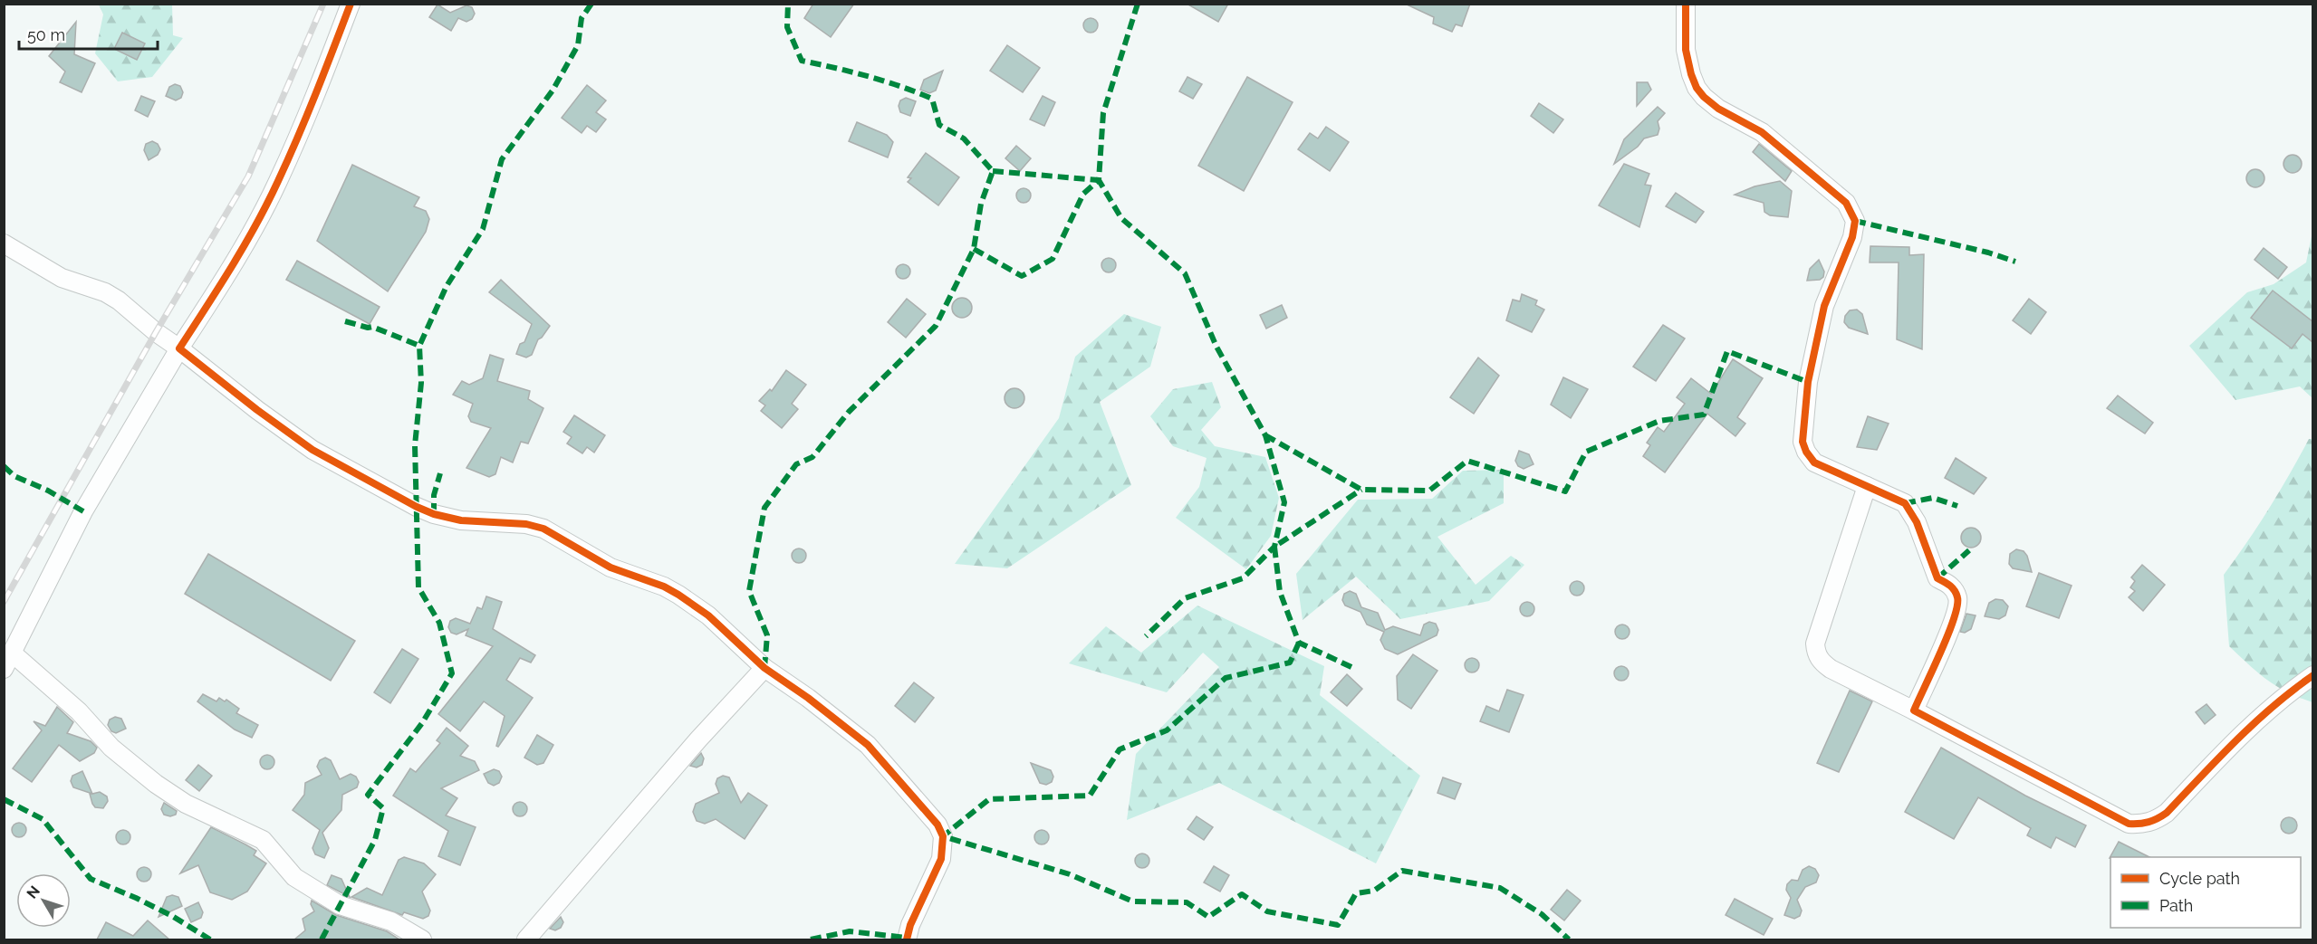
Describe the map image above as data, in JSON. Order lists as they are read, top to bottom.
{
  "legend": ["Cycle path", "Path"],
  "scale_bar": "50 m",
  "north": "top left"
}
